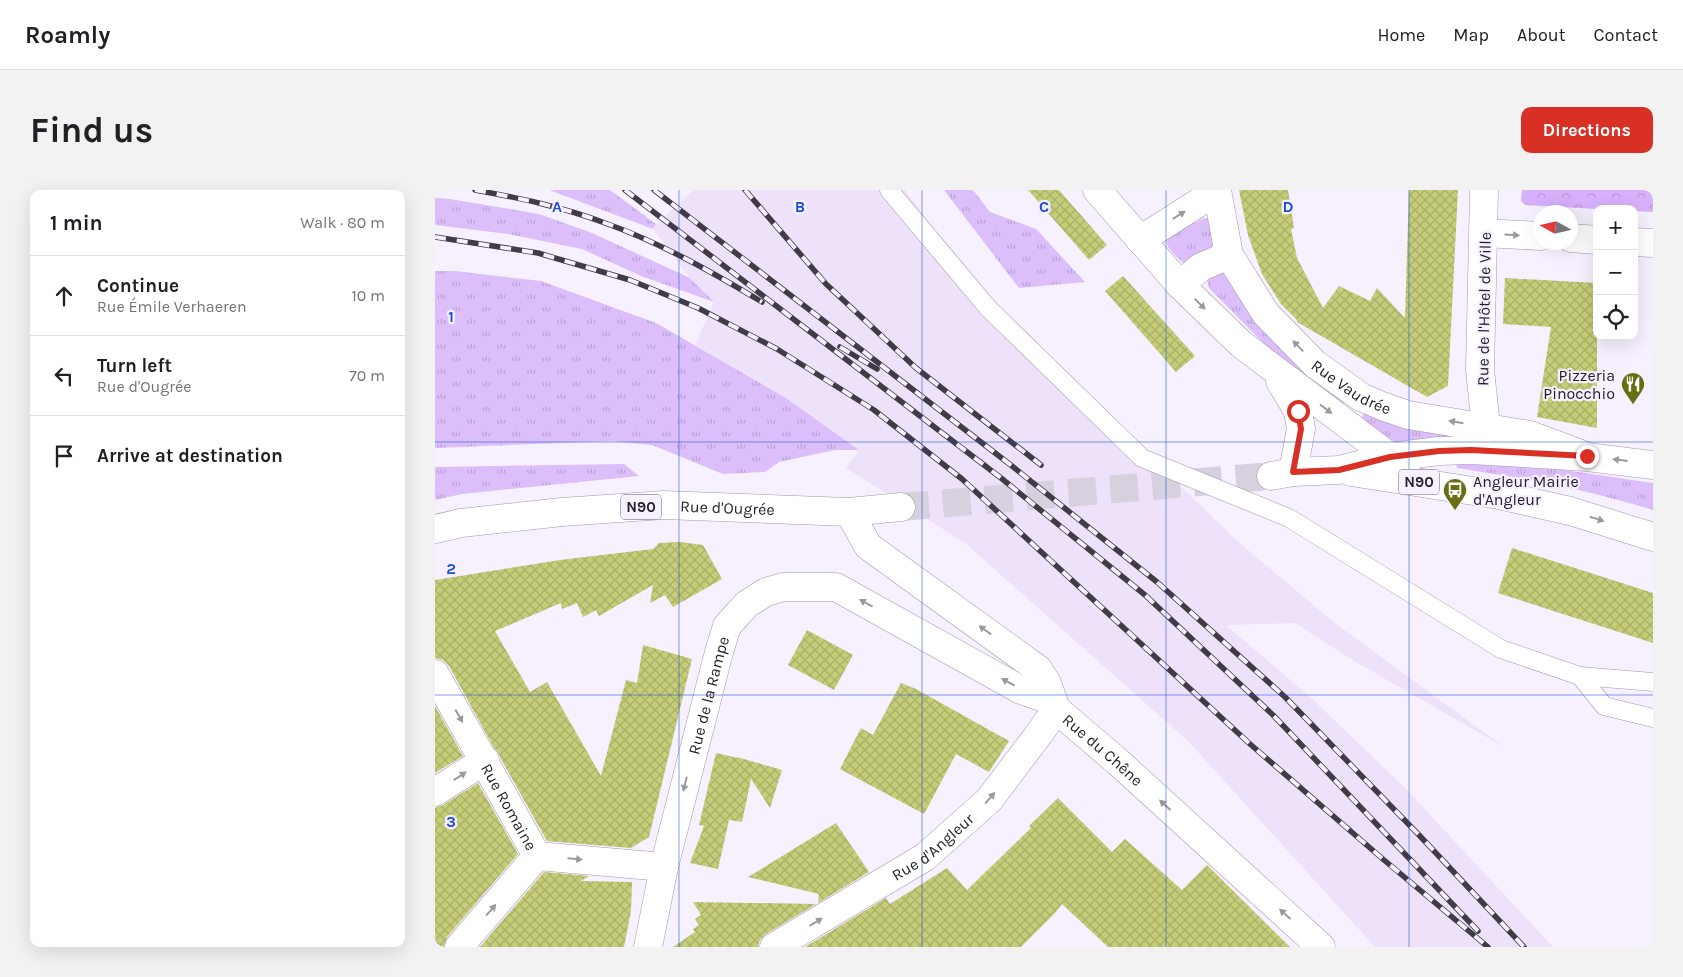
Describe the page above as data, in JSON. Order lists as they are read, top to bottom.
{
  "streets": {
    "street": [
      "Rue de l'Hôtel de Ville",
      "Rue Vaudrée",
      "N90",
      "Rue d'Ougrée",
      "Rue de la Rampe",
      "Rue du Chêne",
      "Rue Romaine",
      "Rue d'Angleur"
    ]
  },
  "crossings": [
    ["Rue de l'Hôtel de Ville", "Rue Vaudrée"],
    ["Rue Vaudrée", "N90"],
    ["Rue d'Ougrée", "Rue du Chêne"],
    ["Rue de la Rampe", "Rue du Chêne"],
    ["Rue de la Rampe", "Rue Romaine"],
    ["Rue de la Rampe", "Rue d'Angleur"],
    ["Rue du Chêne", "Rue d'Angleur"]
  ],
  "one_way": ["Rue du Chêne", "Rue Romaine", "Rue d'Angleur"],
  "places": {
    "restaurant": ["Pizzeria Pinocchio"],
    "bus stop": ["Angleur Mairie d'Angleur"]
  },
  "north": "left",
  "page": {
    "header": "Roamly",
    "nav": [
      "Home",
      "Map",
      "About",
      "Contact"
    ],
    "buttons": "Directions",
    "title": "Find us",
    "heading": ["1 min", "Walk · 80 m"],
    "map_buttons": ["+", "−"],
    "list": [
      ["Continue", "Rue Émile Verhaeren", "10 m"],
      ["Turn left", "Rue d'Ougrée", "70 m"],
      "Arrive at destination"
    ]
  },
  "grid": {
    "columns": [
      "A",
      "B",
      "C",
      "D"
    ],
    "rows": ["1", "2", "3"]
  }
}
